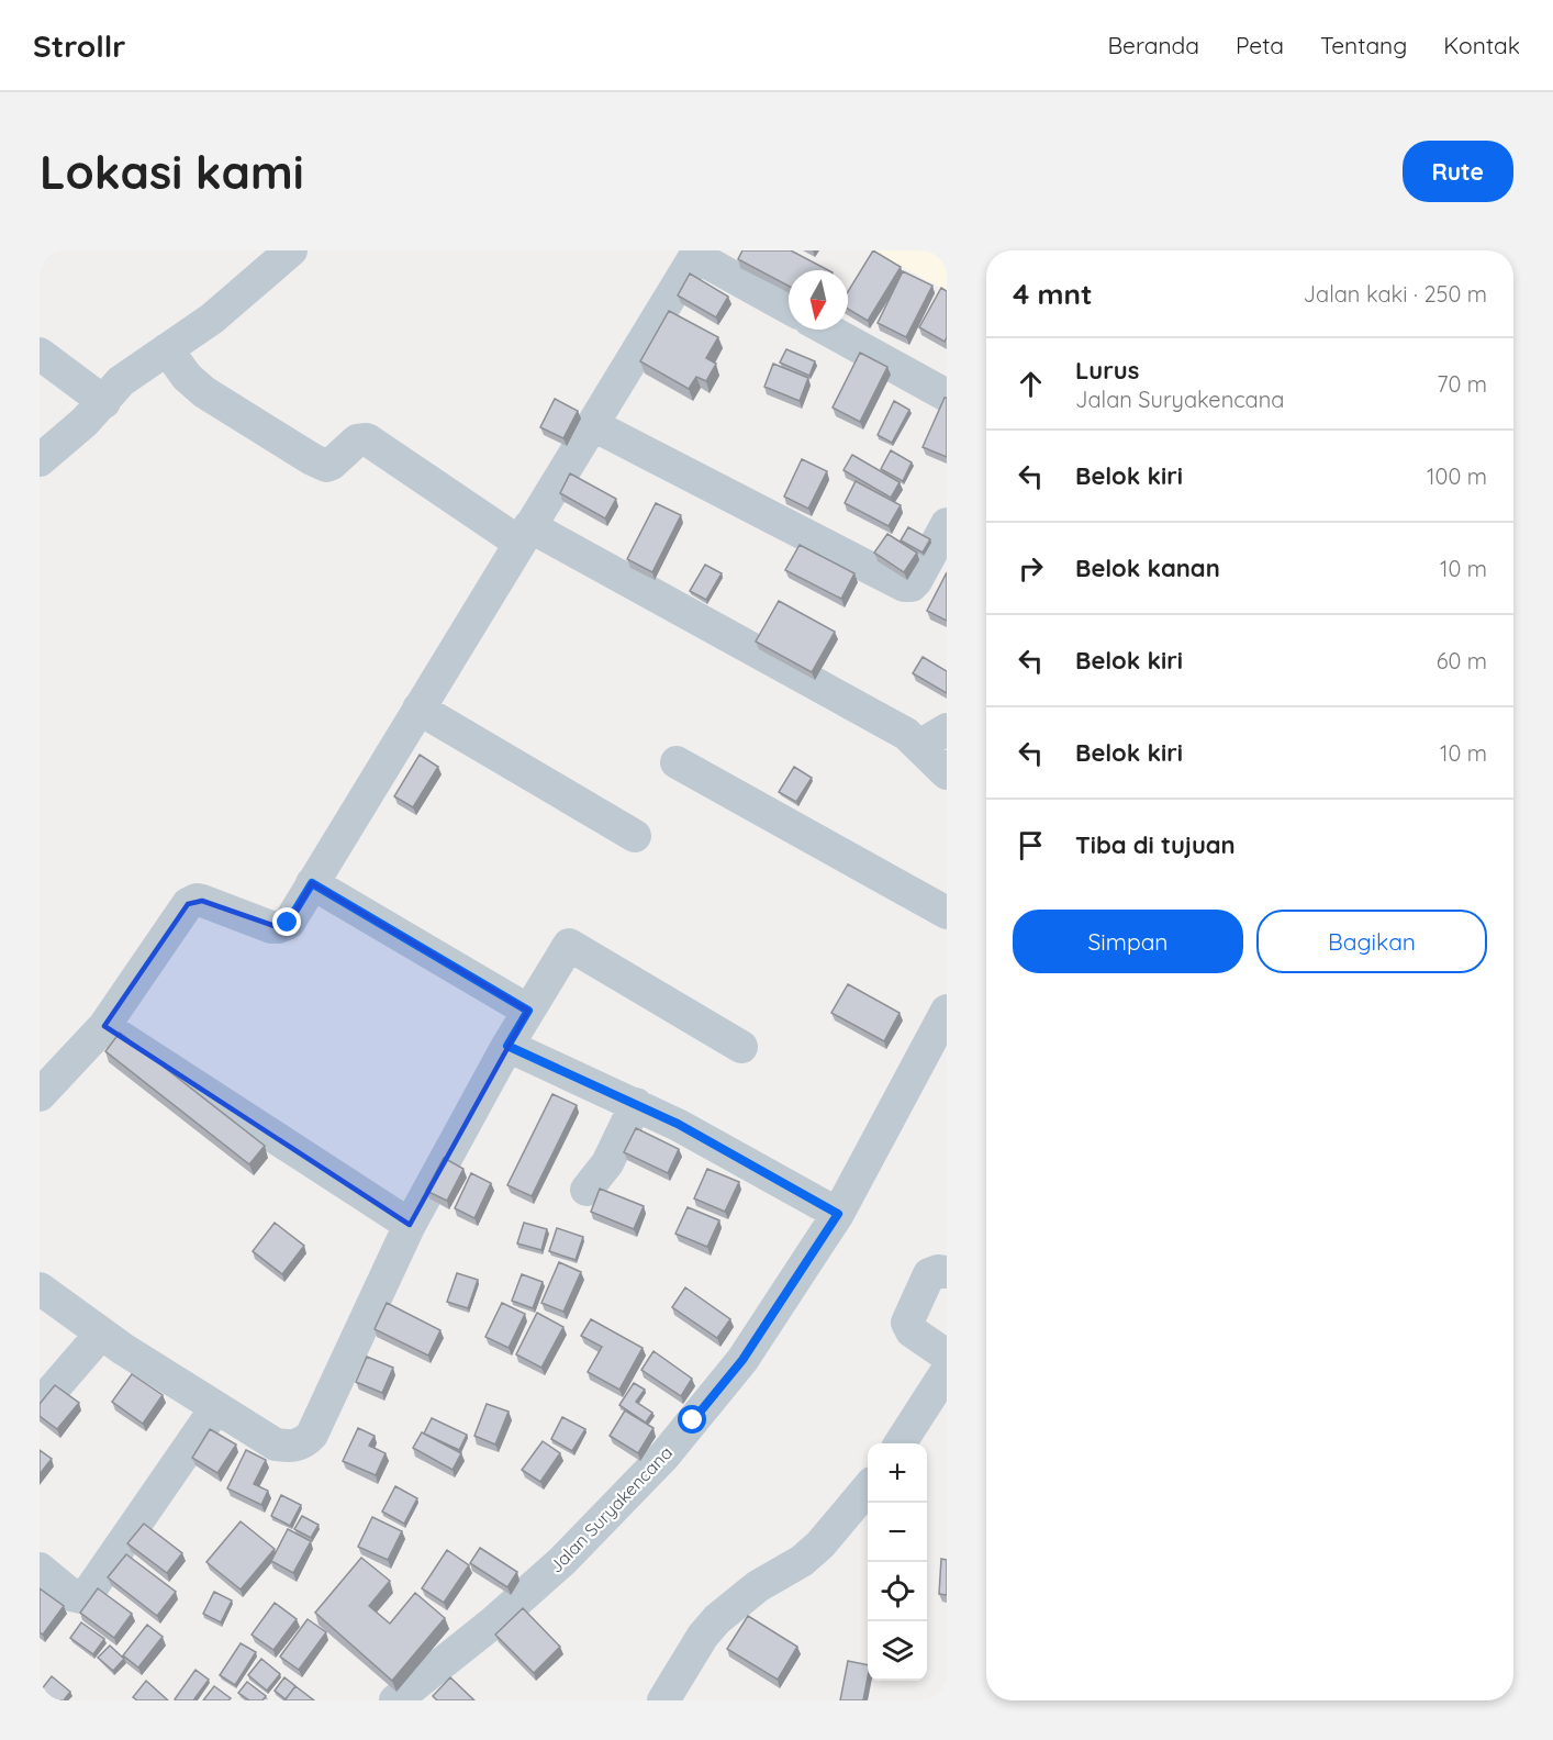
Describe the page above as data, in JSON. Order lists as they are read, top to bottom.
{
  "streets": {
    "street": ["Jalan Suryakencana"]
  },
  "north": "bottom",
  "page": {
    "header": "Strollr",
    "nav": [
      "Beranda",
      "Peta",
      "Tentang",
      "Kontak"
    ],
    "buttons": [
      "Rute",
      ["Simpan", "Bagikan"]
    ],
    "title": "Lokasi kami",
    "heading": ["4 mnt", "Jalan kaki · 250 m"],
    "list": [
      ["Lurus", "Jalan Suryakencana", "70 m"],
      ["Belok kiri", "100 m"],
      ["Belok kanan", "10 m"],
      ["Belok kiri", "60 m"],
      ["Belok kiri", "10 m"],
      "Tiba di tujuan"
    ],
    "map_buttons": ["+", "−"]
  }
}
